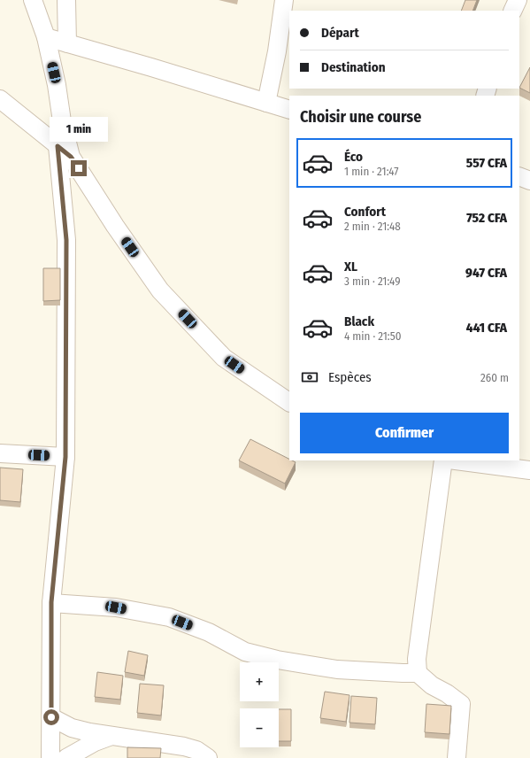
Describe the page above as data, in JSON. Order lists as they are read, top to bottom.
{
  "page": {
    "banner": ["Départ", "Destination"],
    "heading": "Choisir une course",
    "bubble": "1 min",
    "list": [
      {
        "name": "Éco",
        "note": "1 min · 21:47",
        "value": "557 CFA"
      },
      {
        "name": "Confort",
        "note": "2 min · 21:48",
        "value": "752 CFA"
      },
      {
        "name": "XL",
        "note": "3 min · 21:49",
        "value": "947 CFA"
      },
      {
        "name": "Black",
        "note": "4 min · 21:50",
        "value": "441 CFA"
      }
    ],
    "pay": ["Espèces", "260 m"],
    "buttons": "Confirmer",
    "map_buttons": ["+", "−"]
  }
}
